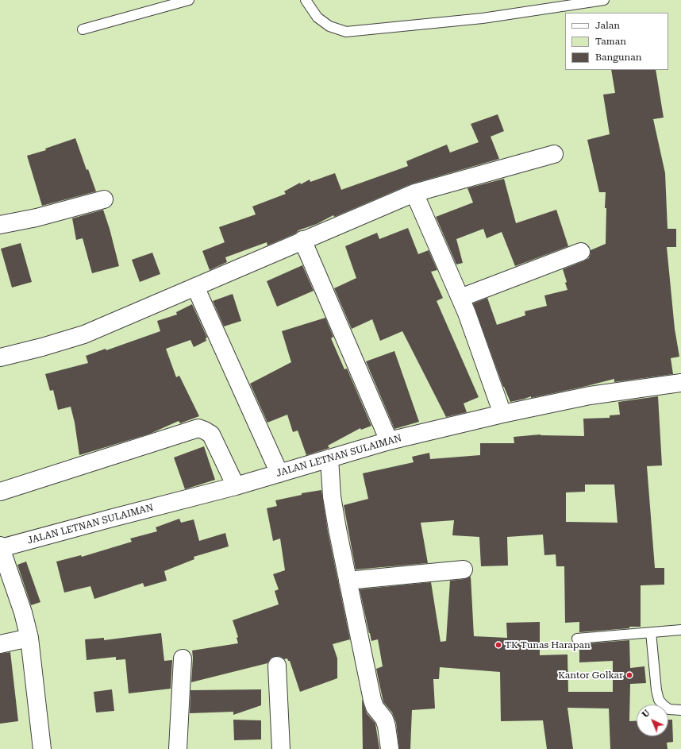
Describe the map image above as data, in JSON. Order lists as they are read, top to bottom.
{
  "streets": {
    "street": ["JALAN LETNAN SULAIMAN"]
  },
  "places": ["TK Tunas Harapan", "Kantor Golkar"],
  "legend": ["Jalan", "Taman", "Bangunan"],
  "north": "top left"
}
